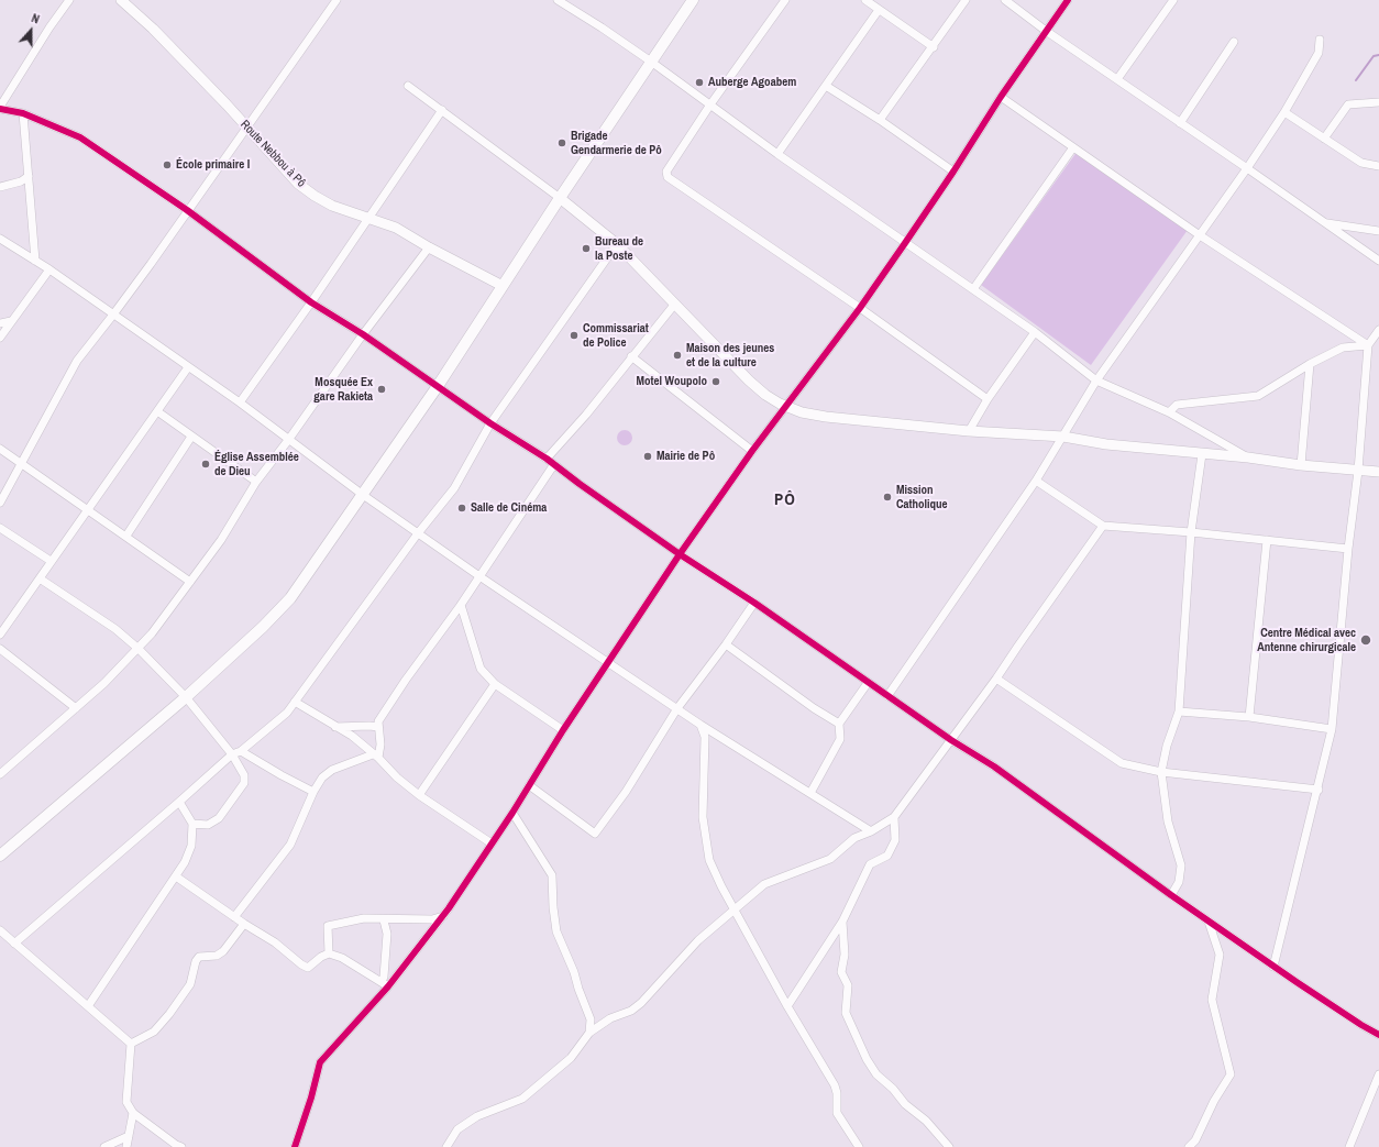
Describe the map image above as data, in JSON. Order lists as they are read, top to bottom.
{
  "streets": {
    "main road": ["Route Nebbou à Pô"]
  },
  "districts": ["PÔ"],
  "places": [
    "Auberge Agoabem",
    "Brigade Gendarmerie de Pô",
    "École primaire I",
    "Bureau de la Poste",
    "Commissariat de Police",
    "Maison des jeunes et de la culture",
    "Motel Woupolo",
    "Mosquée Ex gare Rakieta",
    "Mairie de Pô",
    "Église Assemblée de Dieu",
    "Mission Catholique",
    "Salle de Cinéma",
    "Centre Médical avec Antenne chirurgicale"
  ],
  "north": "top"
}
